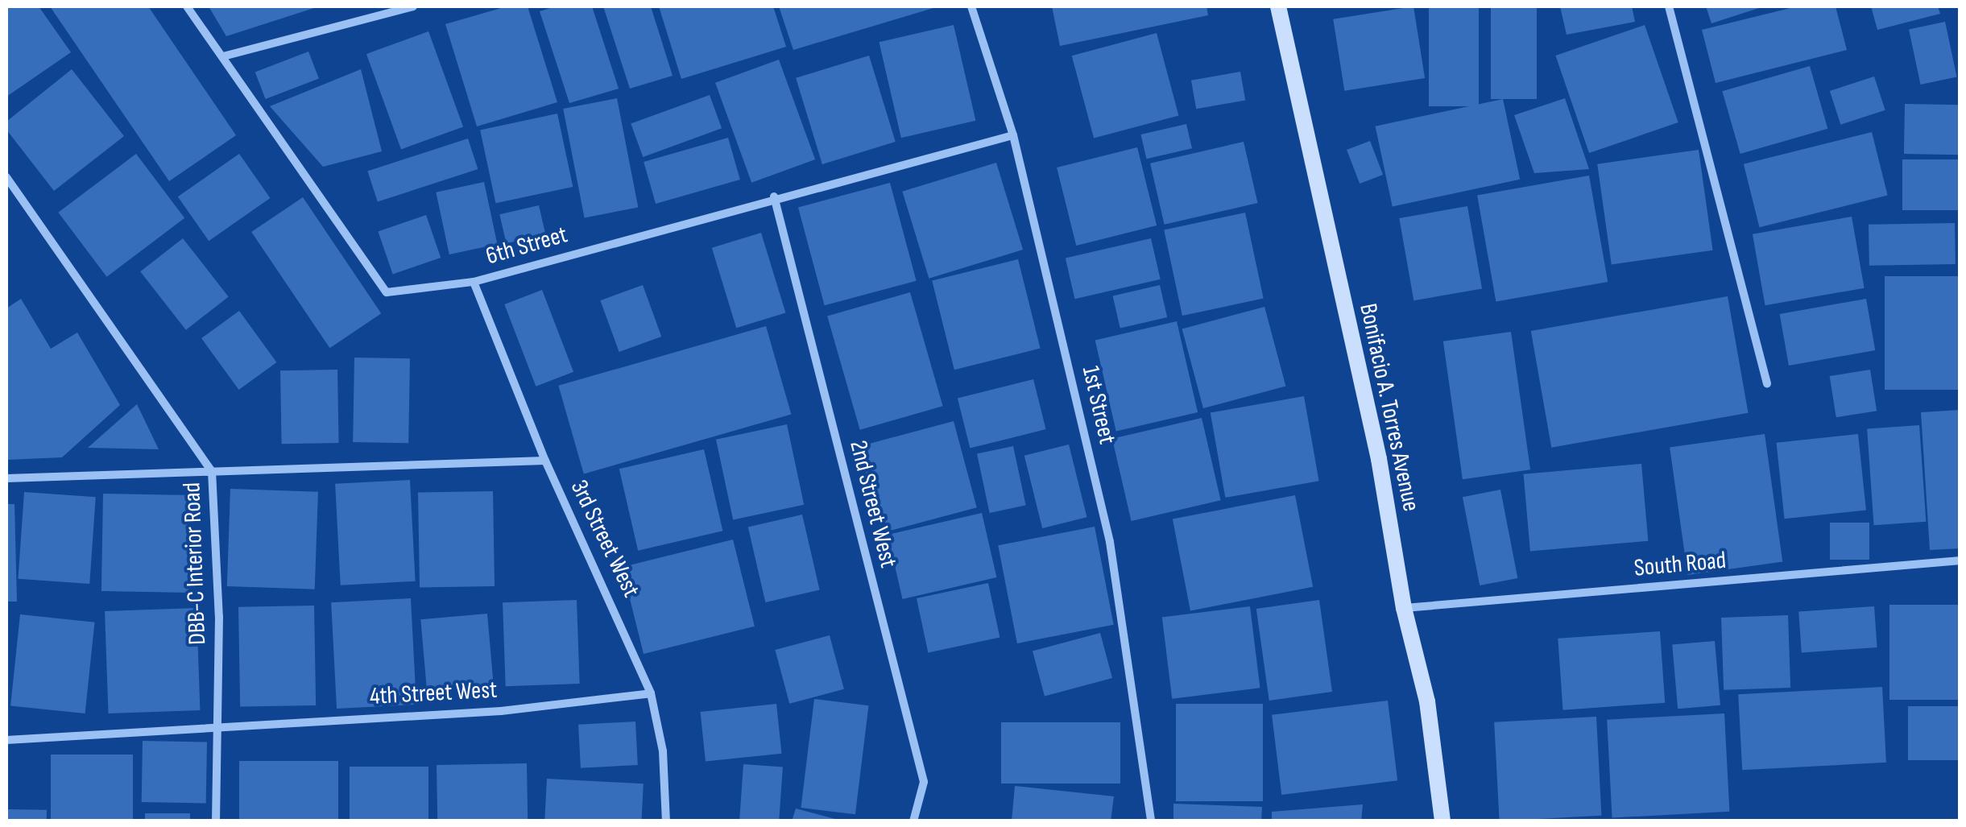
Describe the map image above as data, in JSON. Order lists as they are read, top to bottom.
{
  "streets": {
    "street": [
      "6th Street",
      "1st Street",
      "Bonifacio A. Torres Avenue",
      "2nd Street West",
      "3rd Street West",
      "DBB-C Interior Road",
      "South Road",
      "4th Street West"
    ]
  },
  "crossings": [
    ["6th Street", "1st Street"],
    ["6th Street", "2nd Street West"],
    ["6th Street", "3rd Street West"],
    ["Bonifacio A. Torres Avenue", "South Road"],
    ["3rd Street West", "4th Street West"],
    ["DBB-C Interior Road", "4th Street West"]
  ]
}
